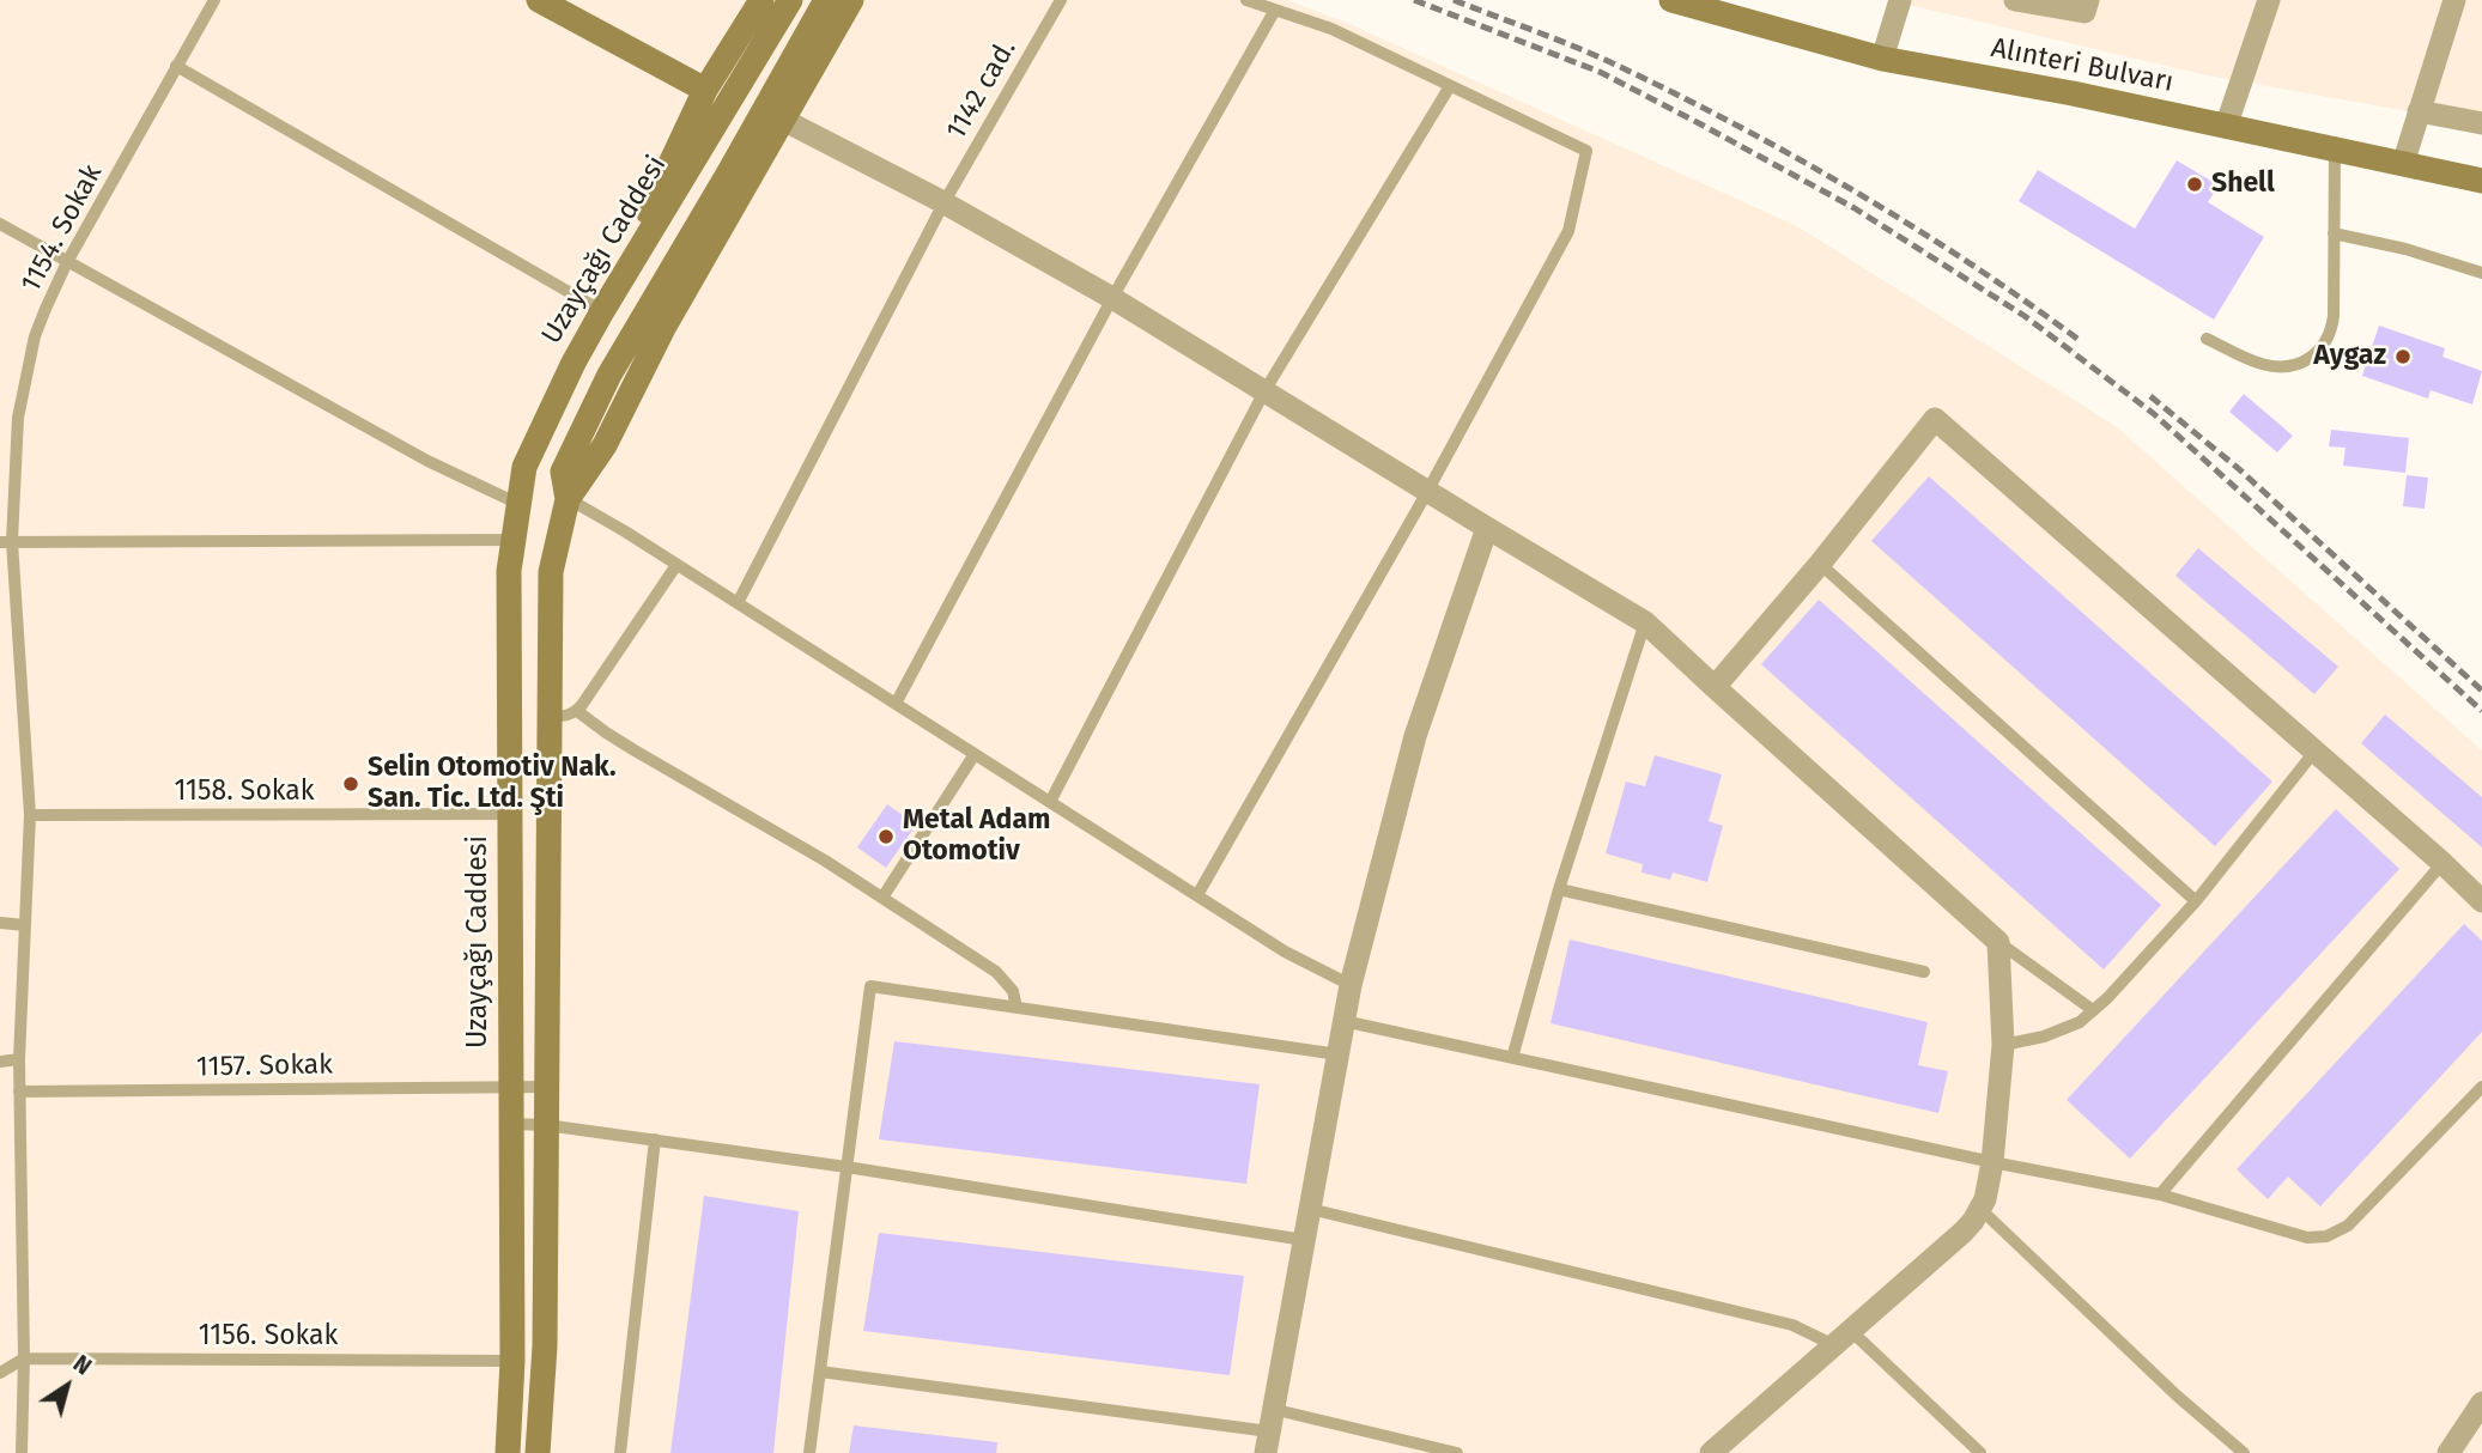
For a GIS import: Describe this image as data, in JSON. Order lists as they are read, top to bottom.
{
  "streets": {
    "main road": ["Alınteri Bulvarı", "Uzayçağı Caddesi"],
    "lane": [
      "1142 cad.",
      "1154. Sokak",
      "1158. Sokak",
      "1157. Sokak",
      "1156. Sokak"
    ]
  },
  "crossings": [
    ["1154. Sokak", "1158. Sokak"],
    ["1154. Sokak", "1157. Sokak"],
    ["1154. Sokak", "1156. Sokak"],
    ["Uzayçağı Caddesi", "1158. Sokak"],
    ["Uzayçağı Caddesi", "1157. Sokak"],
    ["Uzayçağı Caddesi", "1156. Sokak"]
  ],
  "places": [
    "Shell",
    "Aygaz",
    "Selin Otomotiv Nak. San. Tic. Ltd. Şti",
    "Metal Adam Otomotiv"
  ],
  "north": "top right"
}
